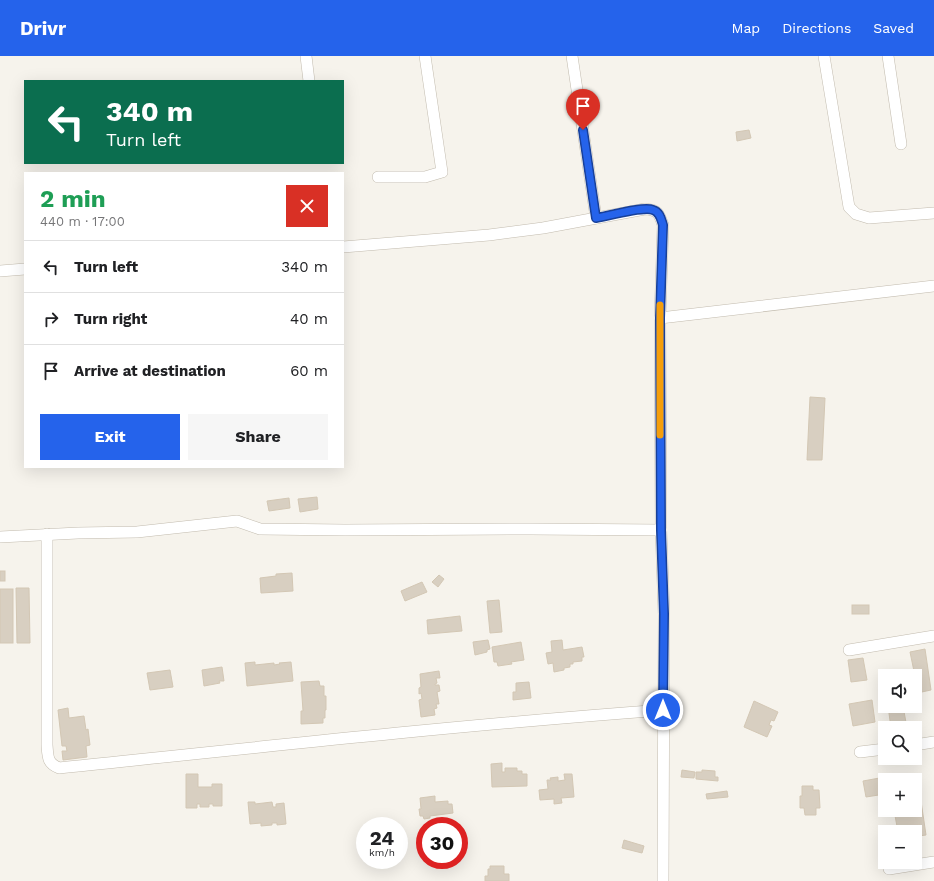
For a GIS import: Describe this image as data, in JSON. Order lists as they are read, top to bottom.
{
  "page": {
    "header": "Drivr",
    "nav": ["Map", "Directions", "Saved"],
    "turn": ["340 m", "Turn left"],
    "heading": ["2 min", "440 m · 17:00"],
    "list": [
      {
        "name": "Turn left",
        "value": "340 m"
      },
      {
        "name": "Turn right",
        "value": "40 m"
      },
      {
        "name": "Arrive at destination",
        "value": "60 m"
      }
    ],
    "buttons": ["Exit", "Share"],
    "map_buttons": ["+", "−"],
    "speed": "24 km/h",
    "limit": "30"
  }
}
